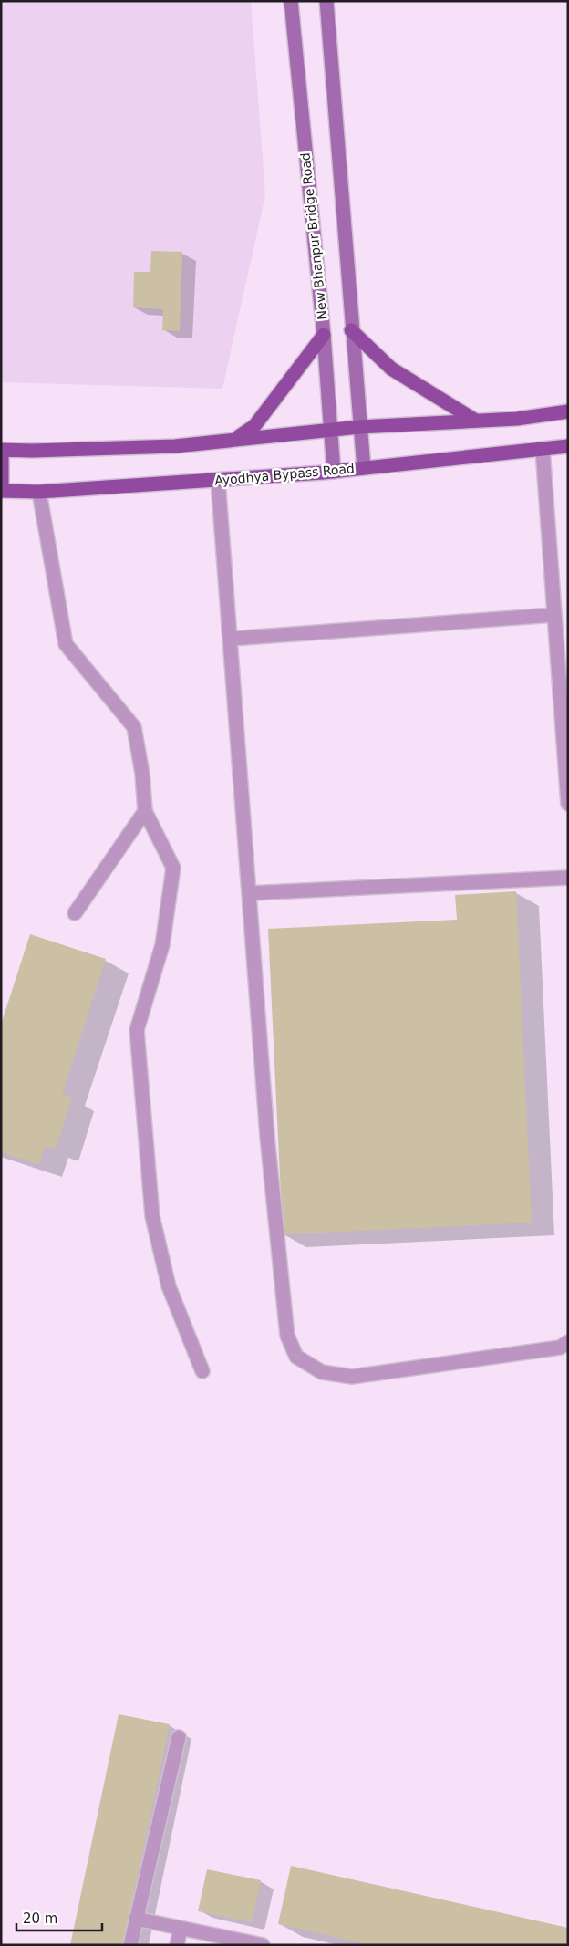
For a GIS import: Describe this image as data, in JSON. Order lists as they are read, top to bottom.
{
  "streets": {
    "main road": ["Ayodhya Bypass Road"],
    "street": ["New Bhanpur Bridge Road"]
  },
  "crossings": [
    ["New Bhanpur Bridge Road", "Ayodhya Bypass Road"]
  ],
  "scale_bar": "20 m"
}
